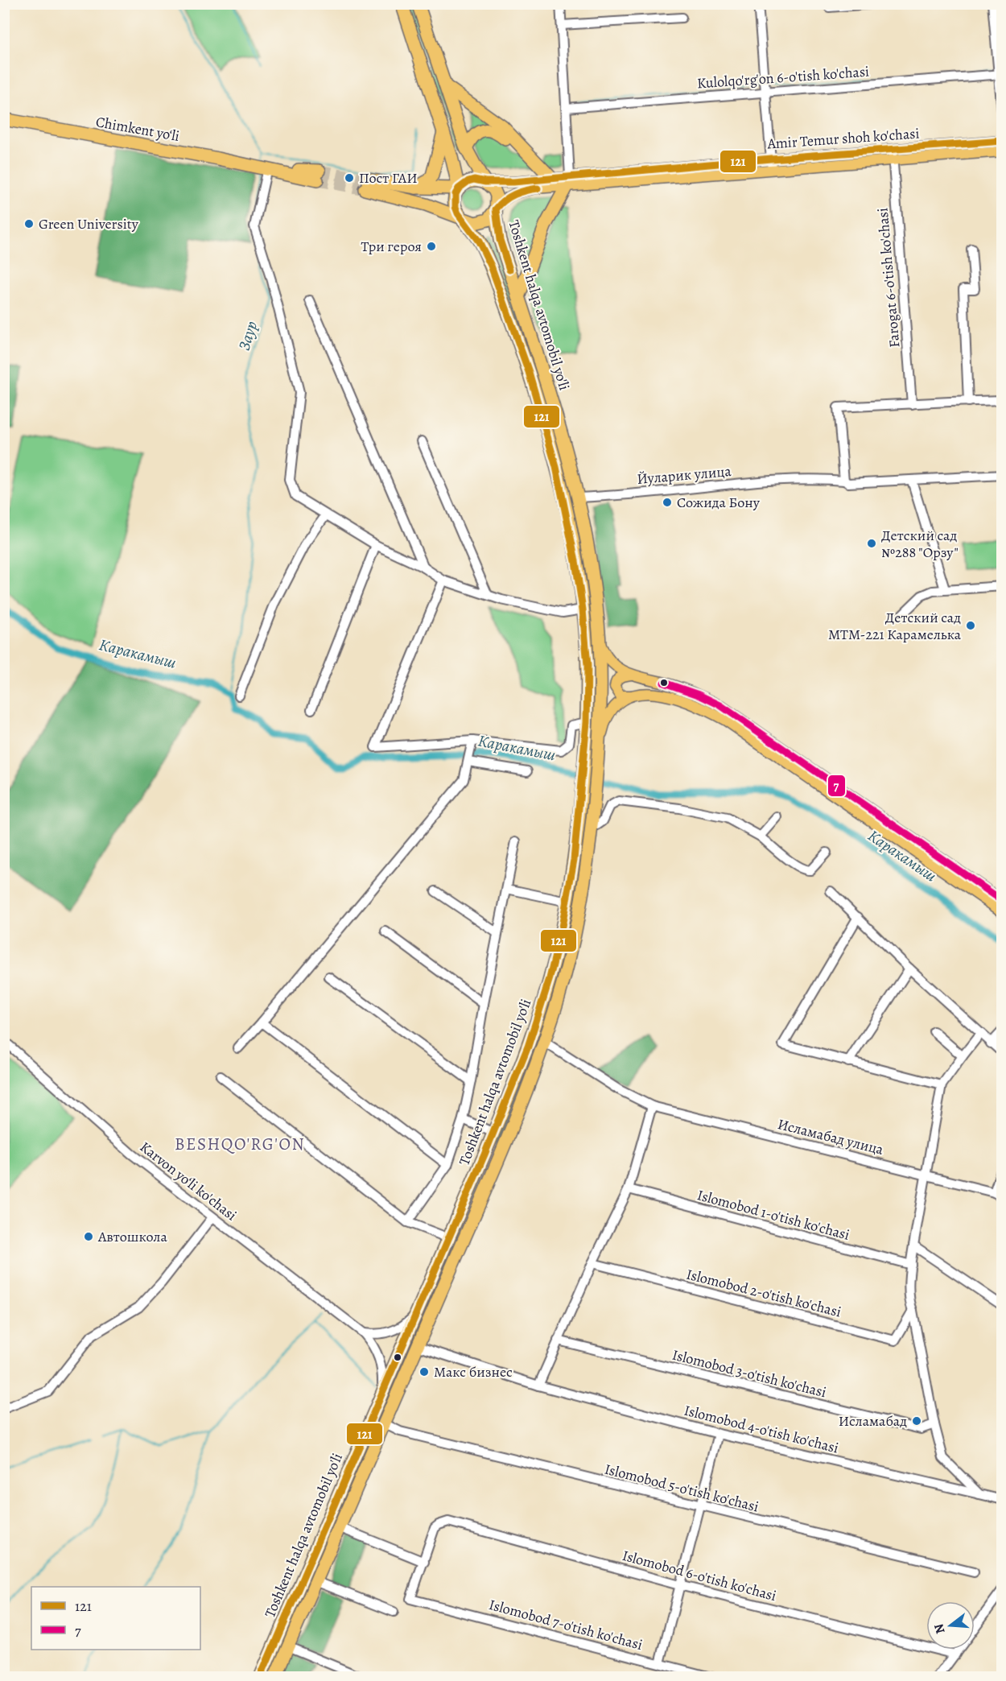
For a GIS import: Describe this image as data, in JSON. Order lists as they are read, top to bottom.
{
  "streets": {
    "highway": ["Chimkent yo‘li", "Toshkent halqa avtomobil yo'li"],
    "main road": ["Amir Temur shoh ko'chasi"],
    "street": [
      "Kulolqo'rg'on 6-o'tish ko'chasi",
      "Farogat 6-o'tish ko'chasi",
      "Йуларик улица",
      "Исламабад улица",
      "Karvon yo‘li ko'chasi",
      "Islomobod 1-o'tish ko'chasi",
      "Islomobod 2-o'tish ko'chasi",
      "Islomobod 3-o'tish ko'chasi",
      "Islomobod 4-o'tish ko'chasi",
      "Islomobod 5-o'tish ko'chasi",
      "Islomobod 6-o'tish ko'chasi",
      "Islomobod 7-o'tish ko'chasi"
    ]
  },
  "crossings": [
    ["Amir Temur shoh ko'chasi", "Farogat 6-o'tish ko'chasi"],
    ["Amir Temur shoh ko'chasi", "Toshkent halqa avtomobil yo'li"],
    ["Toshkent halqa avtomobil yo'li", "Йуларик улица"],
    ["Toshkent halqa avtomobil yo'li", "Исламабад улица"],
    ["Toshkent halqa avtomobil yo'li", "Karvon yo‘li ko'chasi"],
    ["Toshkent halqa avtomobil yo'li", "Islomobod 4-o'tish ko'chasi"],
    ["Toshkent halqa avtomobil yo'li", "Islomobod 5-o'tish ko'chasi"],
    ["Islomobod 6-o'tish ko'chasi", "Islomobod 7-o'tish ko'chasi"]
  ],
  "districts": ["BESHQO'RG'ON"],
  "water": ["Заур", "Каракамыш"],
  "places": [
    "Пост ГАИ",
    "Green University",
    "Три героя",
    "Сожида Бону",
    "Детский сад №288 \"Орзу\"",
    "Детский сад МТМ-221 Карамелька",
    "Автошкола",
    "Макс бизнес",
    "Исламабад"
  ],
  "lines": ["transit line 121", "transit line 7"],
  "legend": ["121", "7"],
  "north": "left"
}
